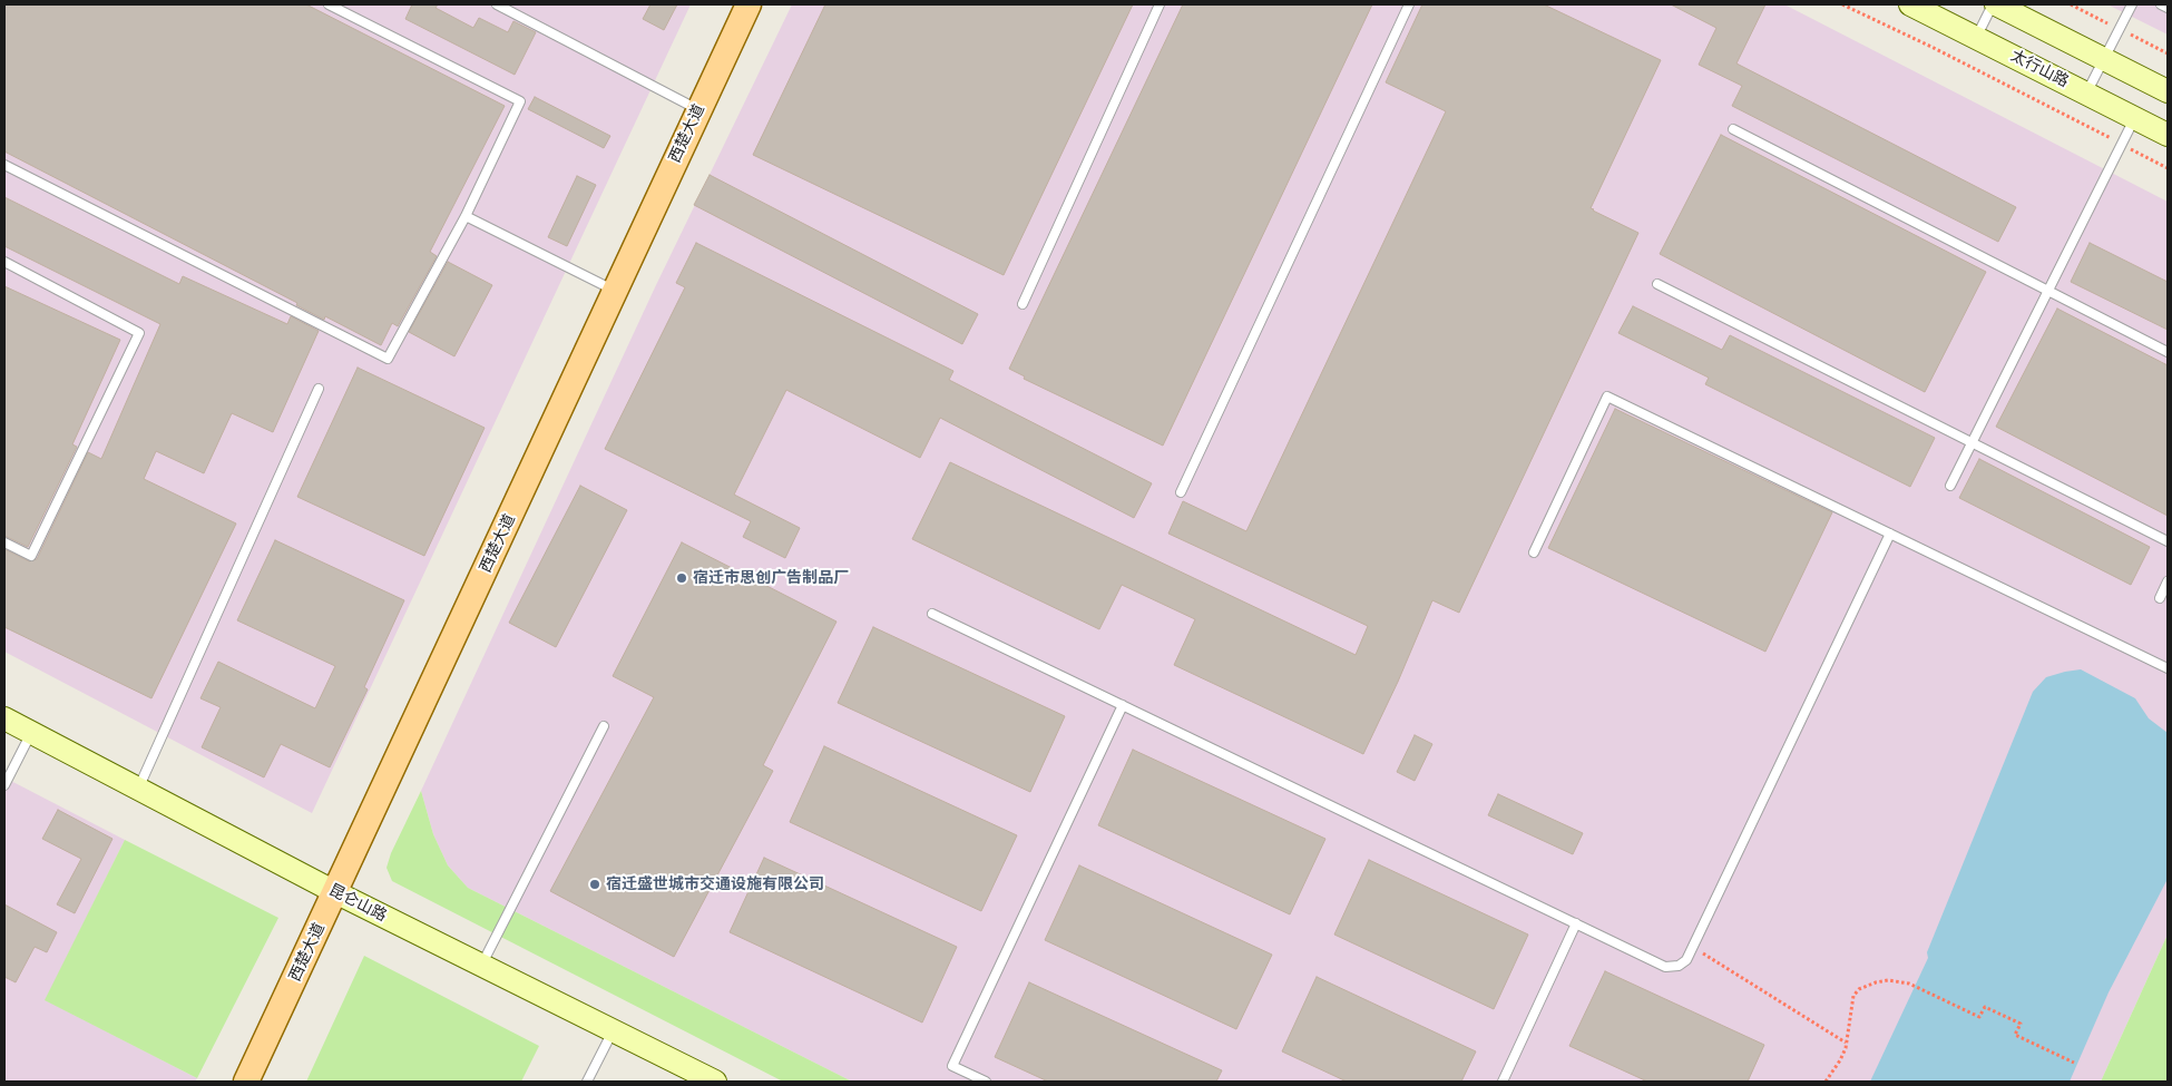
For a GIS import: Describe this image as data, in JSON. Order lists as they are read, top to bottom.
{
  "streets": {
    "main road": ["西楚大道"],
    "street": ["太行山路", "昆仑山路"]
  },
  "crossings": [
    ["西楚大道", "昆仑山路"]
  ],
  "places": ["宿迁市思创广告制品厂", "宿迁盛世城市交通设施有限公司"]
}
